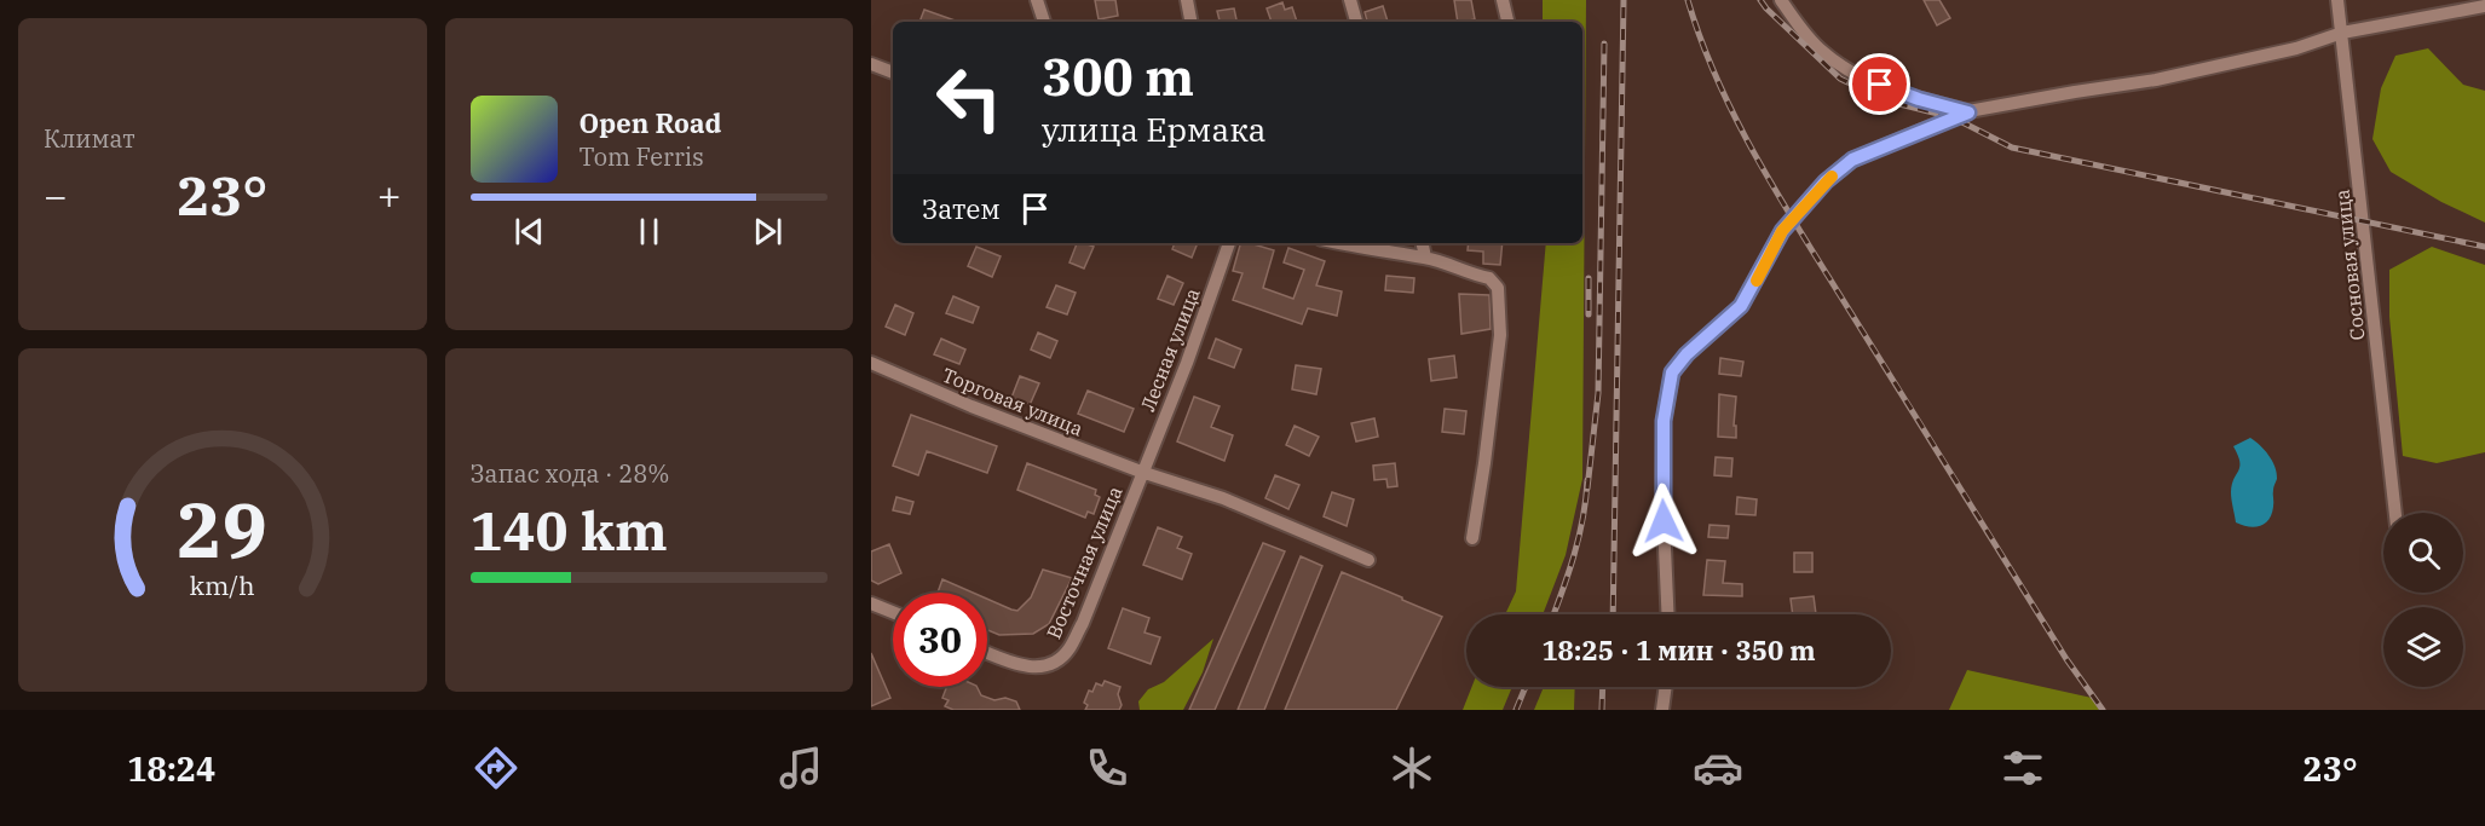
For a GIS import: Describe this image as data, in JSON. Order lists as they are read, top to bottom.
{
  "streets": {
    "street": [
      "Сосновая улица",
      "Лесная улица",
      "Торговая улица",
      "Восточная улица"
    ]
  },
  "crossings": [
    ["Лесная улица", "Торговая улица"],
    ["Лесная улица", "Восточная улица"],
    ["Торговая улица", "Восточная улица"]
  ],
  "page": {
    "tile": [
      "Климат",
      ["Запас хода · 28%", "140 km"]
    ],
    "turn": ["300 m", "улица Ермака"],
    "song": ["Open Road", "Tom Ferris"],
    "heat": ["−", "23°", "+"],
    "then": "Затем",
    "limit": "30",
    "trip": "18:25 · 1 мин · 350 m",
    "tabs": ["18:24", "23°"],
    "gauge": ["29", "km/h"]
  }
}
